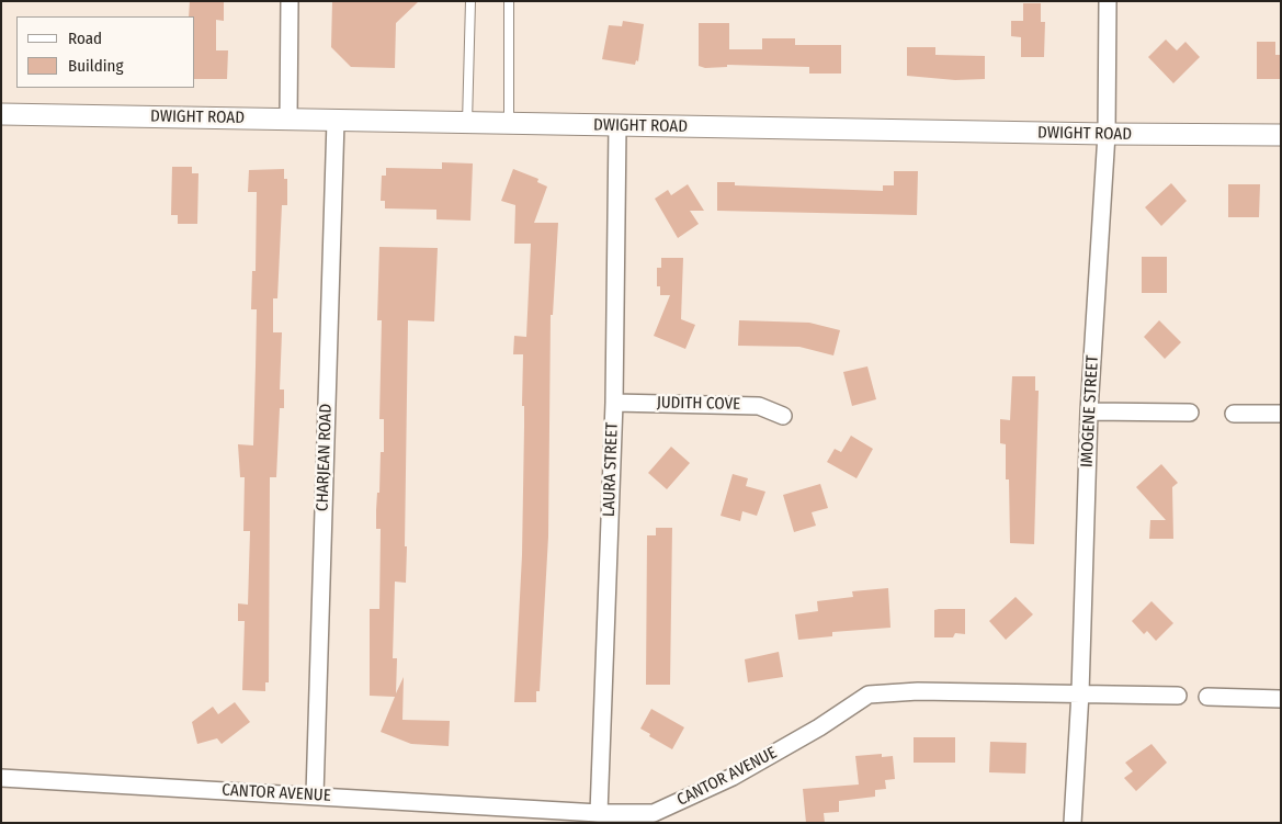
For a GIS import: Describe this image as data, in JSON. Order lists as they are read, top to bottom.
{
  "streets": {
    "street": [
      "DWIGHT ROAD",
      "JUDITH COVE",
      "IMOGENE STREET",
      "CHARJEAN ROAD",
      "LAURA STREET",
      "CANTOR AVENUE"
    ]
  },
  "crossings": [
    ["DWIGHT ROAD", "IMOGENE STREET"],
    ["DWIGHT ROAD", "CHARJEAN ROAD"],
    ["DWIGHT ROAD", "LAURA STREET"],
    ["JUDITH COVE", "LAURA STREET"],
    ["IMOGENE STREET", "CANTOR AVENUE"],
    ["CHARJEAN ROAD", "CANTOR AVENUE"],
    ["LAURA STREET", "CANTOR AVENUE"]
  ],
  "legend": ["Road", "Building"]
}
